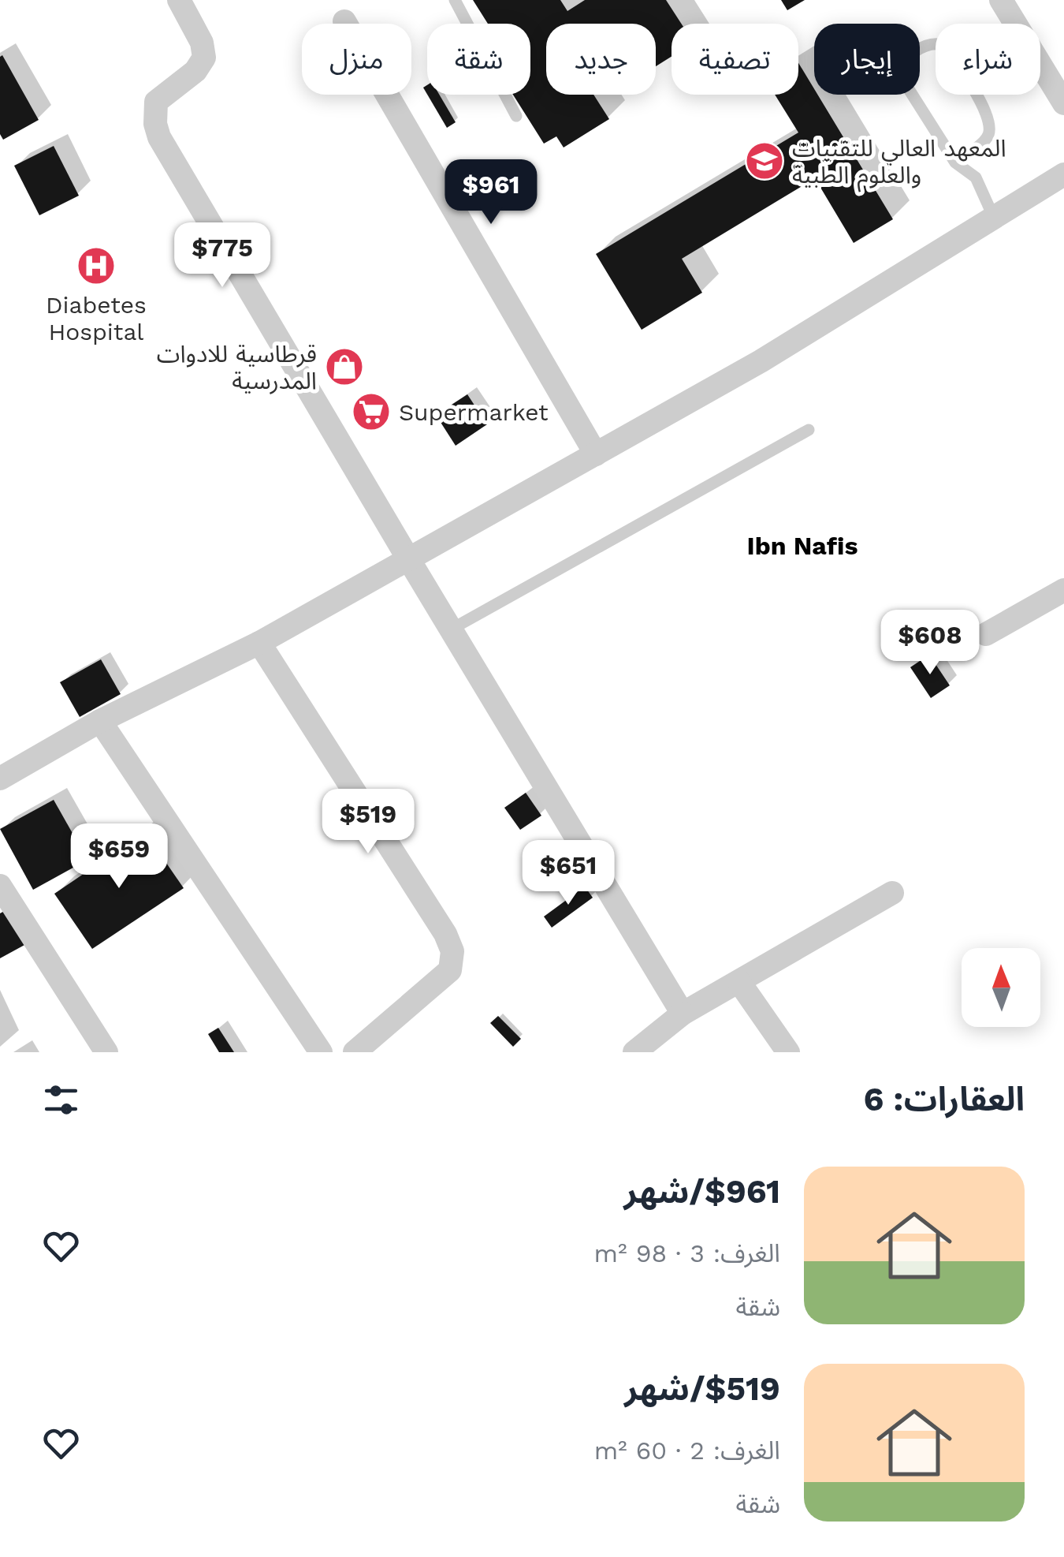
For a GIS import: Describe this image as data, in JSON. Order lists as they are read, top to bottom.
{
  "districts": ["Ibn Nafis"],
  "places": {
    "school or university": ["المعهد العالي للتقنيات والعلوم الطبية"],
    "hospital": ["Diabetes Hospital"],
    "shop": ["قرطاسية للادوات المدرسية"],
    "supermarket": ["Supermarket"]
  },
  "north": "top",
  "page": {
    "chip": [
      "شراء",
      "إيجار",
      "تصفية",
      "جديد",
      "شقة",
      "منزل"
    ],
    "price": [
      "$961",
      "$775",
      "$608",
      "$519",
      "$659",
      "$651"
    ],
    "heading": "العقارات: 6",
    "list": [
      {
        "name": "$961/شهر",
        "note": "الغرف: 3 · 98 m² · شقة"
      },
      {
        "name": "$519/شهر",
        "note": "الغرف: 2 · 60 m² · شقة"
      }
    ]
  }
}
